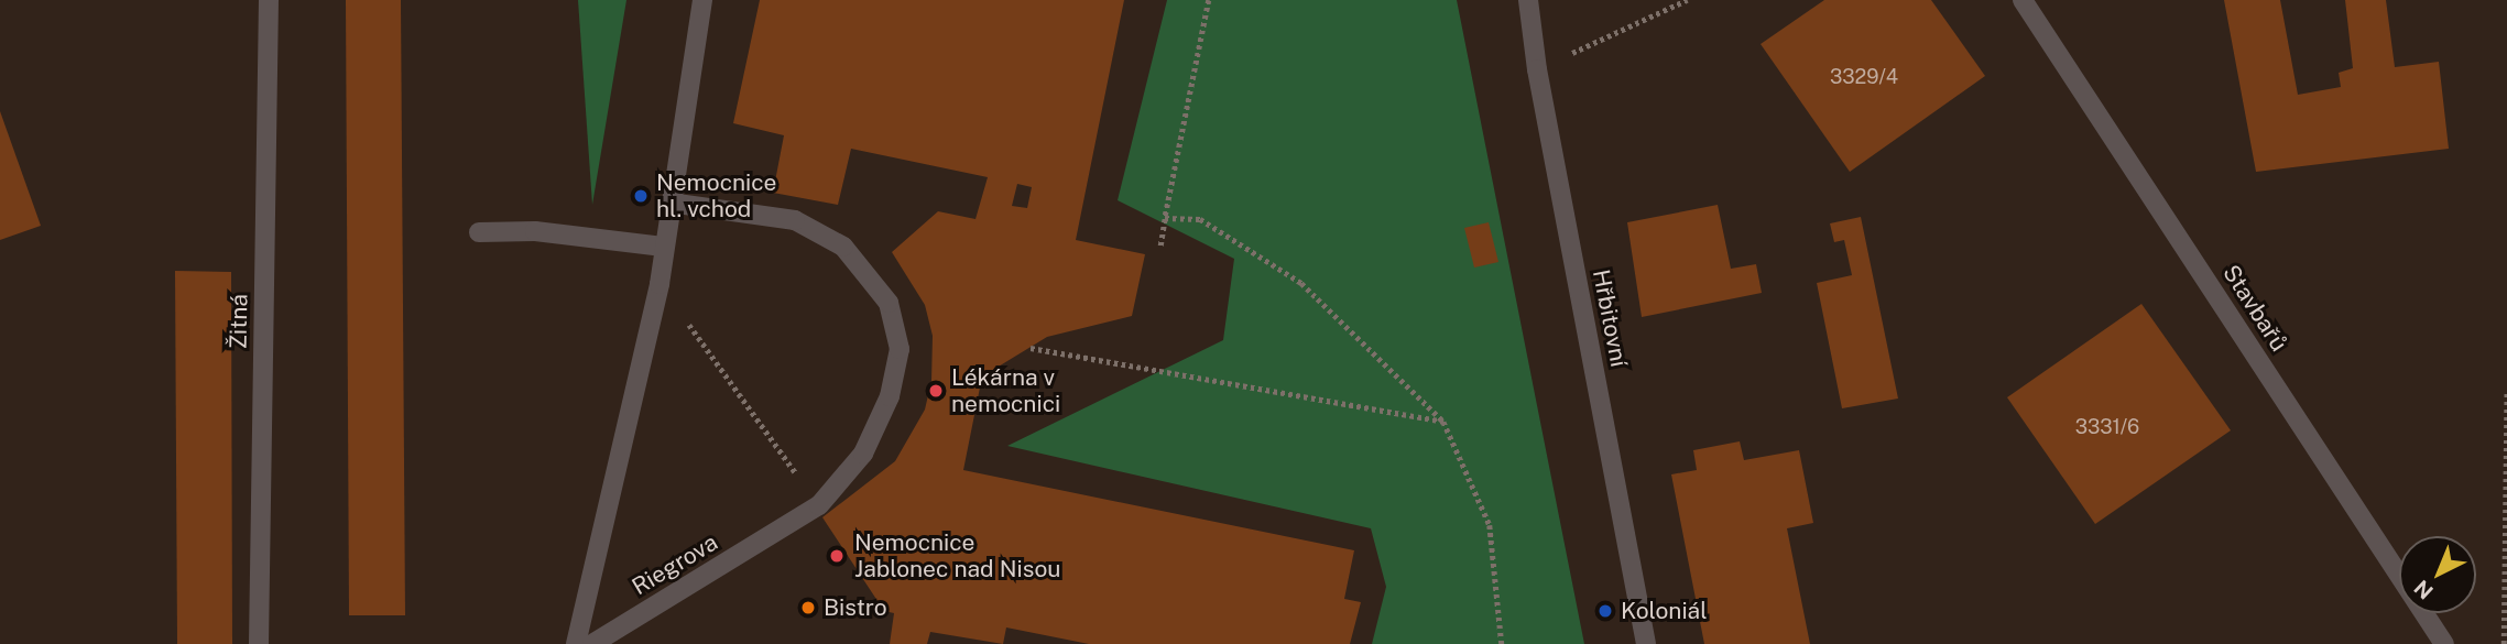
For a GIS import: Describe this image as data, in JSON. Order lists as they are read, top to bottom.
{
  "streets": {
    "street": [
      "Stavbařů",
      "Hřbitovní",
      "Žitná",
      "Riegrova"
    ]
  },
  "places": [
    "Nemocnice hl. vchod",
    "Lékárna v nemocnici",
    "Nemocnice Jablonec nad Nisou",
    "Bistro",
    "Koloniál"
  ],
  "house_numbers": ["3329/4", "3331/6"],
  "north": "bottom left"
}
